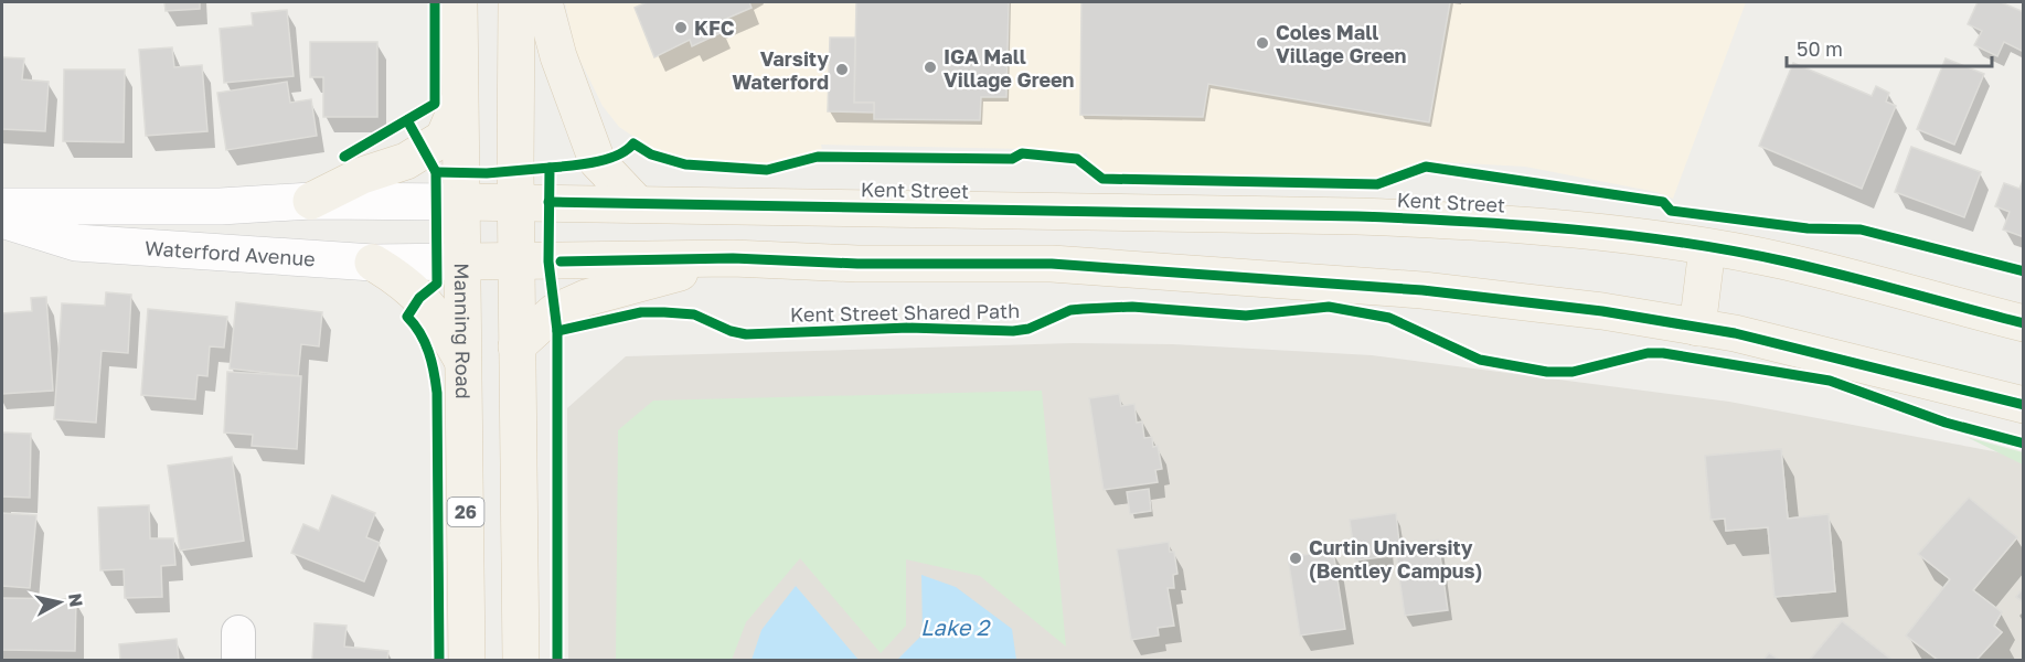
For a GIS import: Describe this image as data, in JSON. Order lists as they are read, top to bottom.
{
  "streets": {
    "main road": ["Kent Street", "Manning Road", "26"],
    "street": ["Waterford Avenue"],
    "cycle path": ["Kent Street Shared Path"]
  },
  "crossings": [
    ["Kent Street", "Manning Road"],
    ["Waterford Avenue", "Manning Road"]
  ],
  "water": ["Lake 2"],
  "places": [
    "KFC",
    "Coles Mall Village Green",
    "IGA Mall Village Green",
    "Varsity Waterford",
    "Curtin University (Bentley Campus)"
  ],
  "scale_bar": "50 m",
  "north": "right"
}
